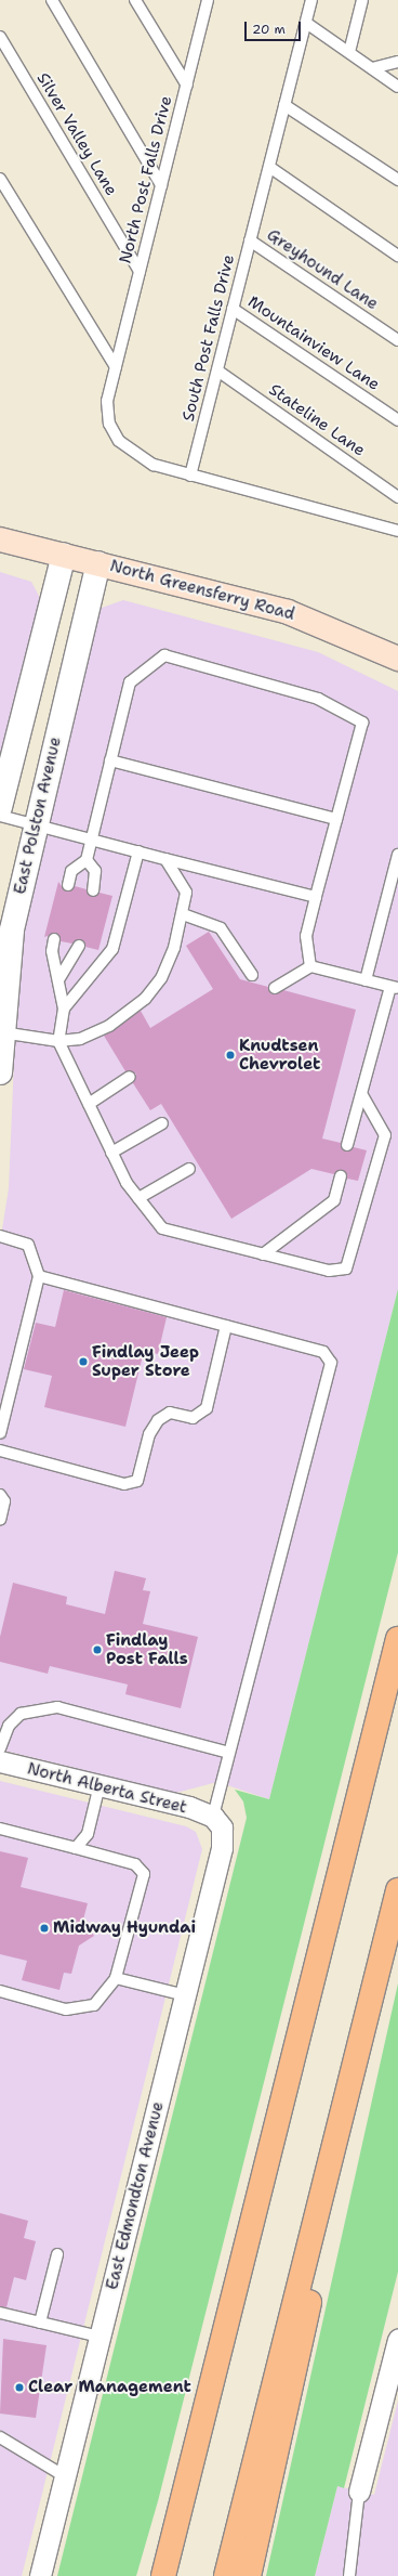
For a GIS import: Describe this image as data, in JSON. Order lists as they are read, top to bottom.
{
  "streets": {
    "main road": ["North Greensferry Road"],
    "street": ["East Polston Avenue", "North Alberta Street", "East Edmondton Avenue"],
    "lane": [
      "Silver Valley Lane",
      "North Post Falls Drive",
      "Greyhound Lane",
      "South Post Falls Drive",
      "Mountainview Lane",
      "Stateline Lane"
    ]
  },
  "crossings": [
    ["Silver Valley Lane", "North Post Falls Drive"],
    ["North Post Falls Drive", "South Post Falls Drive"],
    ["Greyhound Lane", "South Post Falls Drive"],
    ["South Post Falls Drive", "Mountainview Lane"],
    ["South Post Falls Drive", "Stateline Lane"],
    ["North Greensferry Road", "East Polston Avenue"],
    ["North Alberta Street", "East Edmondton Avenue"]
  ],
  "places": [
    "Knudtsen Chevrolet",
    "Findlay Jeep Super Store",
    "Findlay Post Falls",
    "Midway Hyundai",
    "Clear Management"
  ],
  "scale_bar": "20 m"
}
